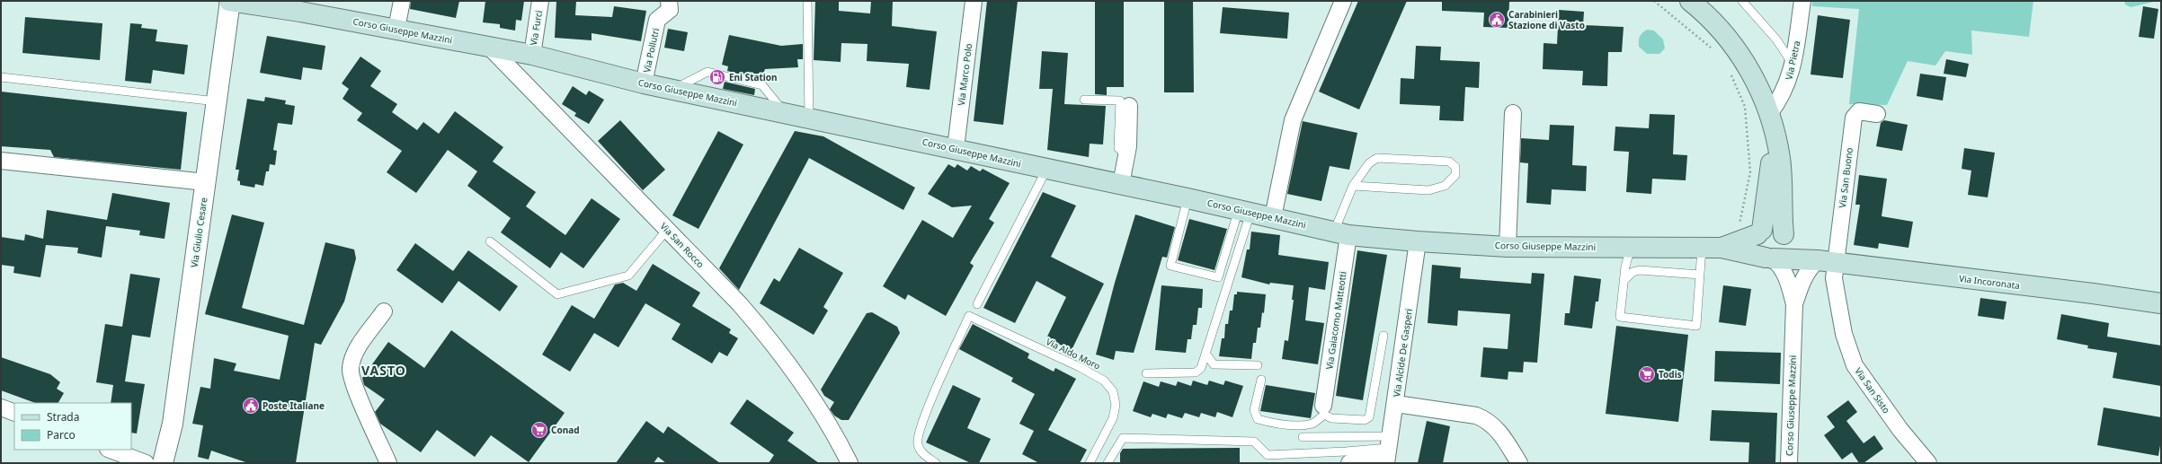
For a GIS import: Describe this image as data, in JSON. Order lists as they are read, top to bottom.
{
  "streets": {
    "main road": ["Corso Giuseppe Mazzini", "Via Incoronata"],
    "street": [
      "Via Furci",
      "Via Pollutri",
      "Via Pietra",
      "Via Marco Polo",
      "Via San Buono",
      "Via Giulio Cesare",
      "Via San Rocco",
      "Via Gaiacomo Matteotti",
      "Via Alcide De Gasperi",
      "Via San Sisto"
    ],
    "lane": ["Via Aldo Moro"]
  },
  "crossings": [
    ["Via Furci", "Corso Giuseppe Mazzini"],
    ["Corso Giuseppe Mazzini", "Via Pollutri"],
    ["Corso Giuseppe Mazzini", "Via Marco Polo"],
    ["Corso Giuseppe Mazzini", "Via San Buono"],
    ["Corso Giuseppe Mazzini", "Via Giulio Cesare"],
    ["Corso Giuseppe Mazzini", "Via San Rocco"],
    ["Corso Giuseppe Mazzini", "Via Incoronata"],
    ["Corso Giuseppe Mazzini", "Via Gaiacomo Matteotti"],
    ["Corso Giuseppe Mazzini", "Via Alcide De Gasperi"],
    ["Corso Giuseppe Mazzini", "Via San Sisto"],
    ["Via San Buono", "Via Incoronata"],
    ["Via San Buono", "Via San Sisto"],
    ["Via Incoronata", "Via San Sisto"]
  ],
  "districts": ["VASTO"],
  "places": {
    "public building": ["Carabinieri Stazione di Vasto", "Poste Italiane"],
    "fuel station": ["Eni Station"],
    "supermarket": ["Todis", "Conad"]
  },
  "legend": ["Strada", "Parco"]
}
